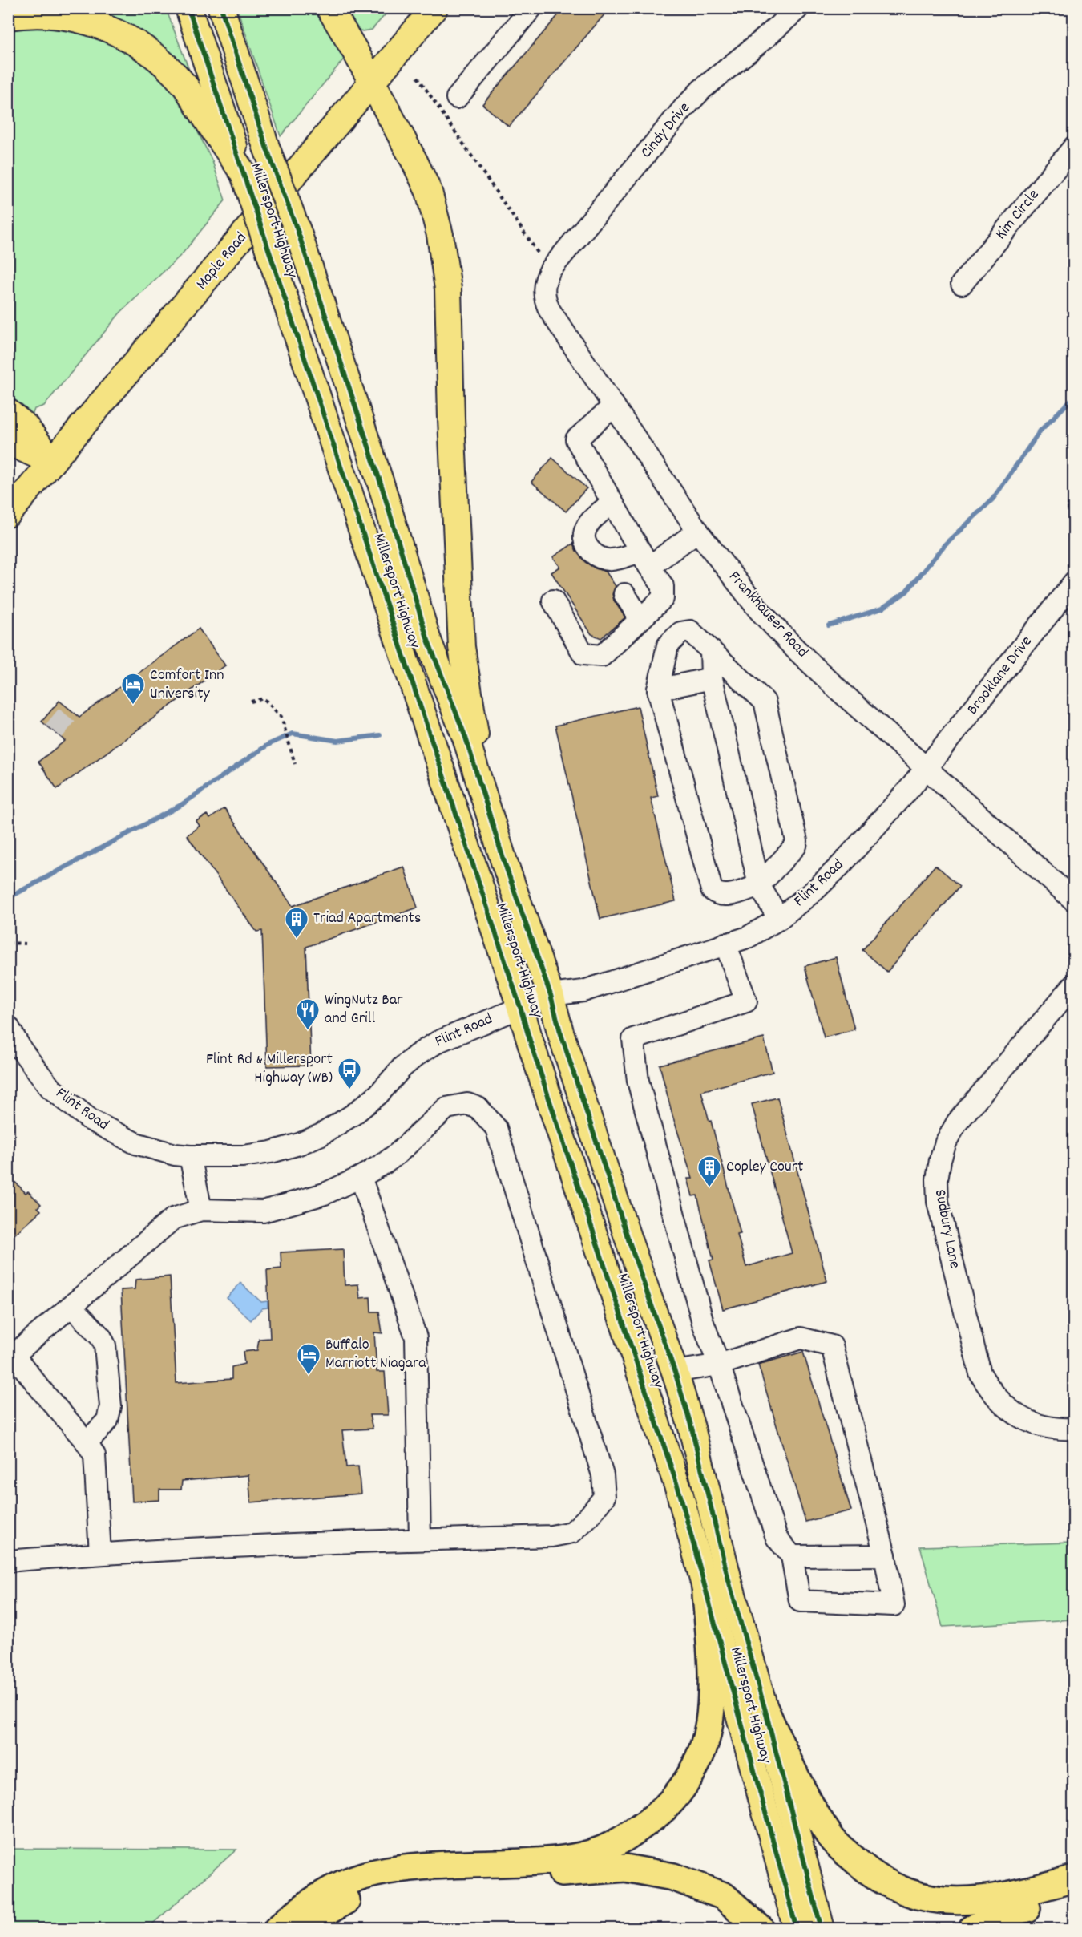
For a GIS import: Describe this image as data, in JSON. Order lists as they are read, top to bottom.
{
  "streets": {
    "main road": ["Millersport Highway", "Maple Road"],
    "street": [
      "Cindy Drive",
      "Kim Circle",
      "Frankhauser Road",
      "Brooklane Drive",
      "Flint Road",
      "Sudbury Lane"
    ]
  },
  "crossings": [
    ["Cindy Drive", "Frankhauser Road"],
    ["Millersport Highway", "Flint Road"],
    ["Frankhauser Road", "Brooklane Drive"],
    ["Frankhauser Road", "Flint Road"],
    ["Brooklane Drive", "Flint Road"]
  ],
  "places": {
    "hotel": ["Comfort Inn University", "Buffalo Marriott Niagara"],
    "building": ["Triad Apartments", "Copley Court"],
    "restaurant": ["WingNutz Bar and Grill"],
    "bus stop": ["Flint Rd & Millersport Highway (WB)"]
  }
}
